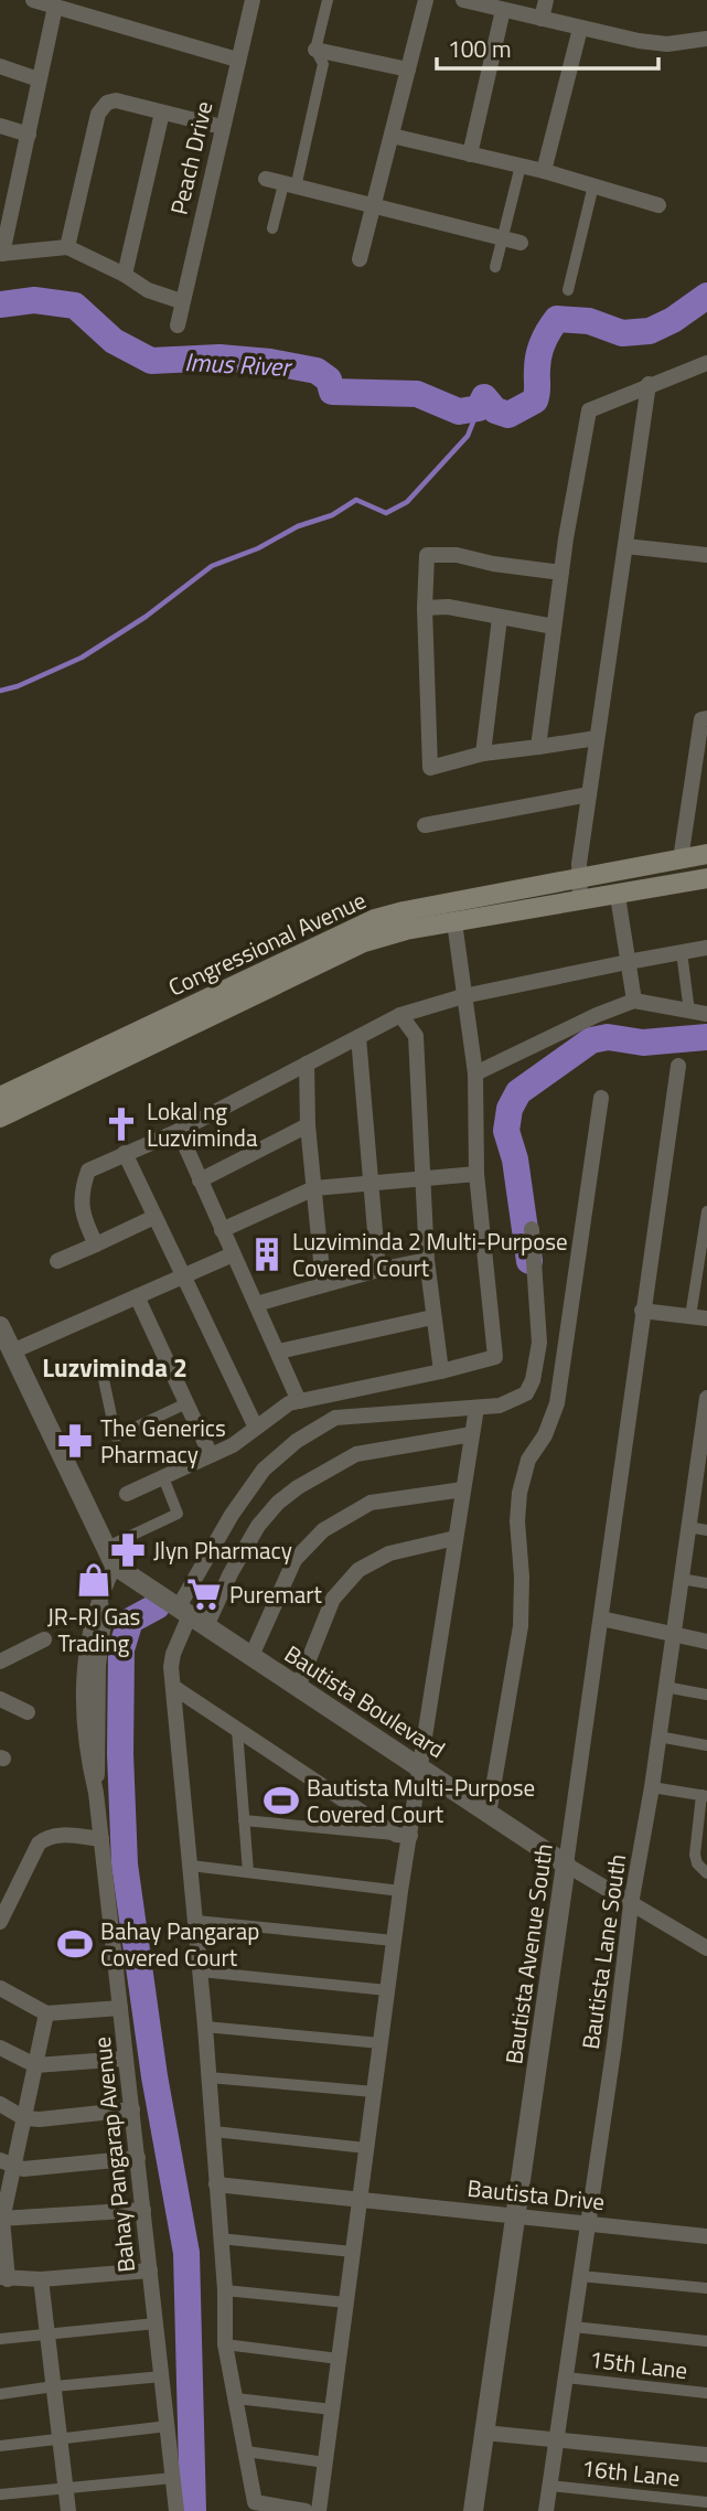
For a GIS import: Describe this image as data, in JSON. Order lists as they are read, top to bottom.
{
  "streets": {
    "main road": ["Congressional Avenue"],
    "street": [
      "Peach Drive",
      "Bautista Boulevard",
      "Bautista Lane South",
      "Bautista Avenue South",
      "Bahay Pangarap Avenue",
      "Bautista Drive",
      "15th Lane",
      "16th Lane"
    ]
  },
  "crossings": [
    ["Bautista Boulevard", "Bautista Lane South"],
    ["Bautista Boulevard", "Bautista Avenue South"],
    ["Bautista Boulevard", "Bahay Pangarap Avenue"],
    ["Bautista Lane South", "Bautista Drive"],
    ["Bautista Lane South", "15th Lane"],
    ["Bautista Lane South", "16th Lane"],
    ["Bautista Avenue South", "Bautista Drive"]
  ],
  "districts": ["Luzviminda 2"],
  "water": ["Imus River"],
  "places": {
    "church": ["Lokal ng Luzviminda"],
    "building": ["Luzviminda 2 Multi-Purpose Covered Court"],
    "pharmacy": ["The Generics Pharmacy", "Jlyn Pharmacy"],
    "shop": ["JR-RJ Gas Trading"],
    "supermarket": ["Puremart"],
    "sports": ["Bautista Multi-Purpose Covered Court", "Bahay Pangarap Covered Court"]
  },
  "scale_bar": "100 m"
}
